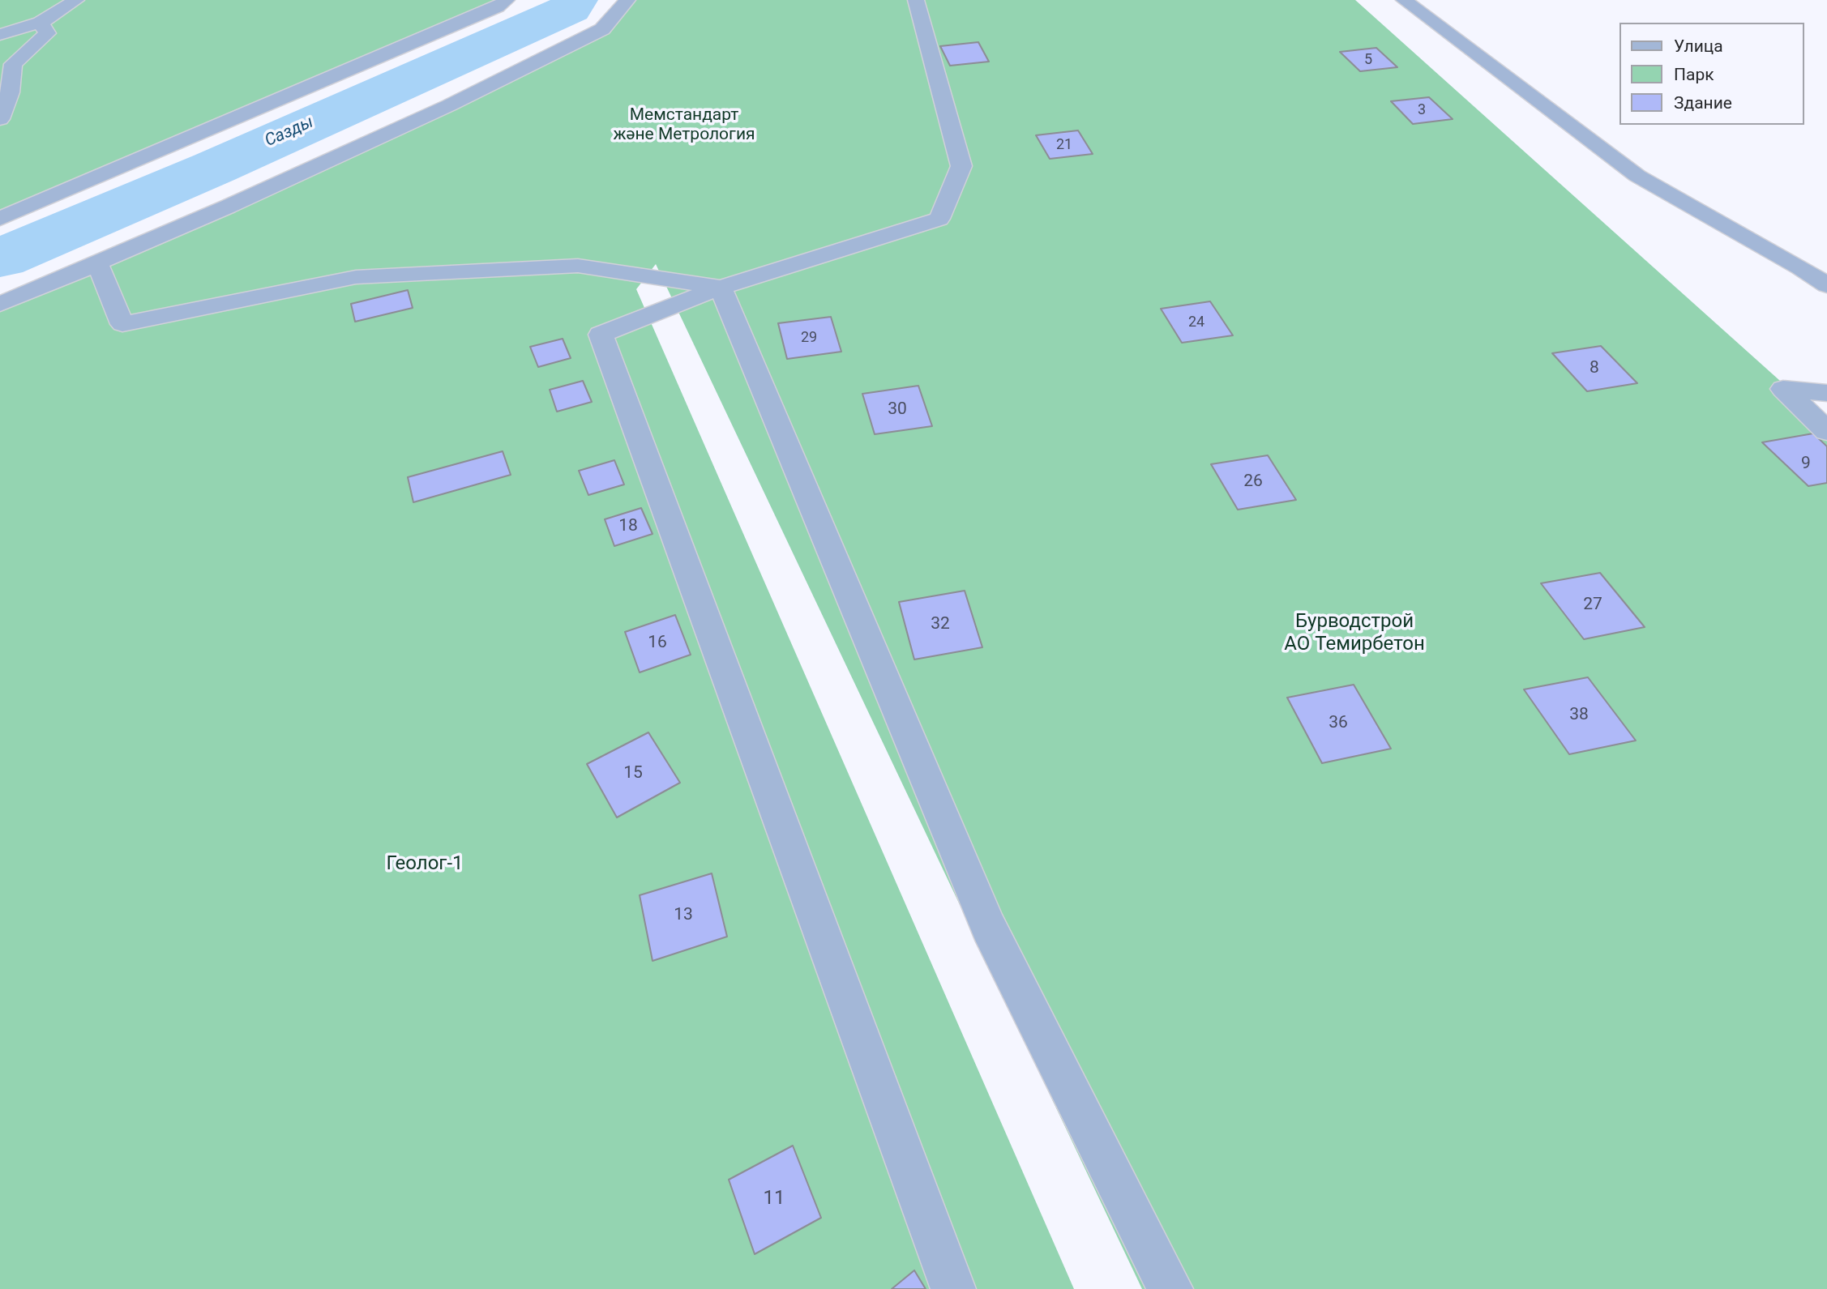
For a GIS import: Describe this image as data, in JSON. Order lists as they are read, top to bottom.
{
  "water": ["Сазды"],
  "parks": ["Мемстандарт және Метрология", "Бурводстрой АО Темирбетон", "Геолог-1"],
  "house_numbers": [
    "5",
    "3",
    "21",
    "24",
    "29",
    "8",
    "30",
    "9",
    "26",
    "18",
    "27",
    "32",
    "16",
    "38",
    "36",
    "15",
    "13",
    "11"
  ],
  "legend": ["Улица", "Парк", "Здание"]
}
